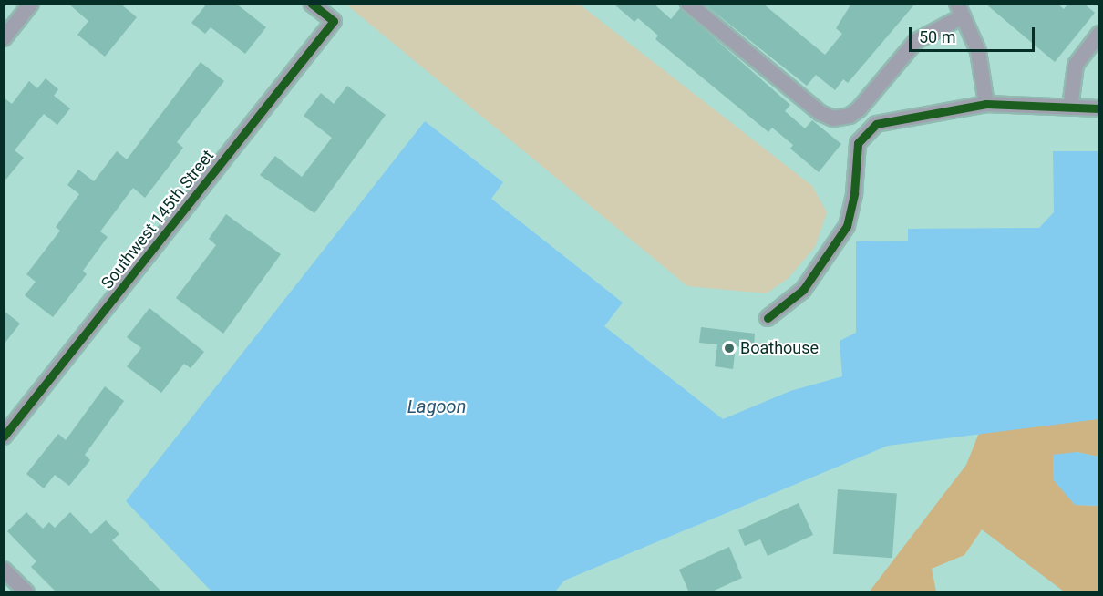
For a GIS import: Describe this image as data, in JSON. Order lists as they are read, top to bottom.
{
  "streets": {
    "street": ["Southwest 145th Street"]
  },
  "water": ["Lagoon"],
  "places": ["Boathouse"],
  "scale_bar": "50 m"
}
